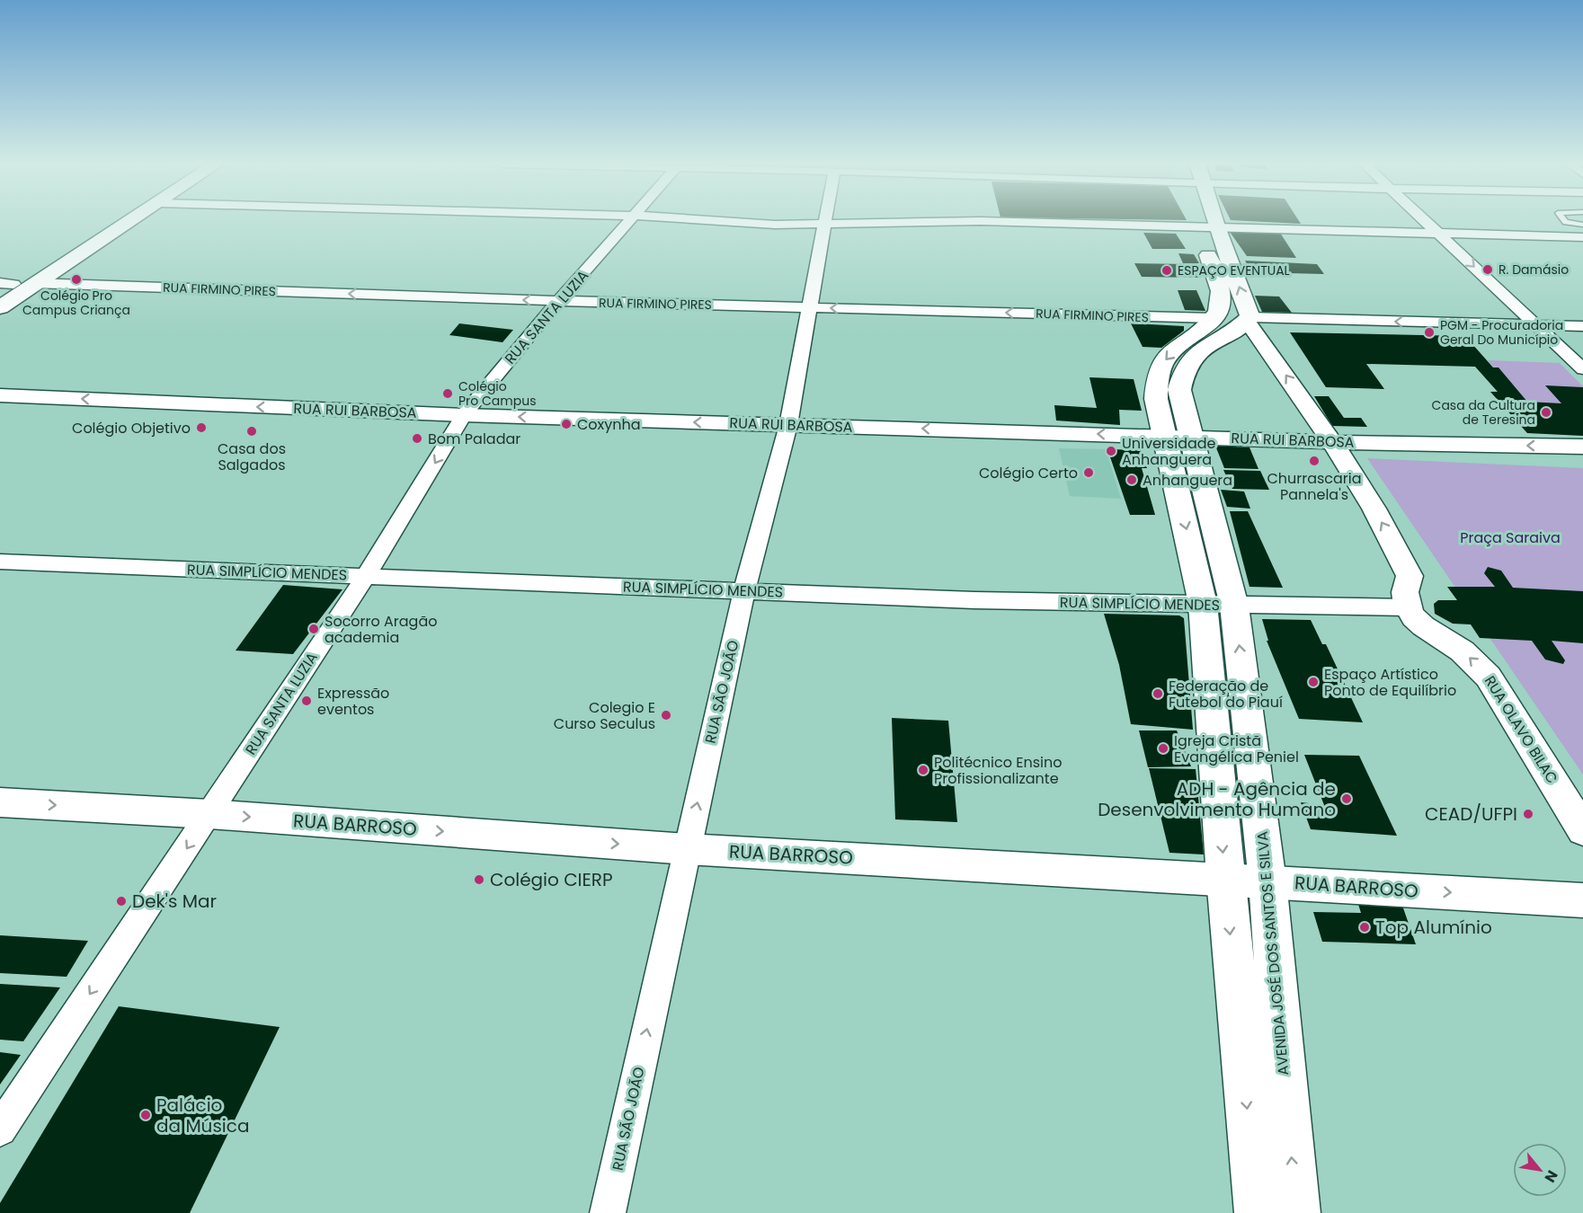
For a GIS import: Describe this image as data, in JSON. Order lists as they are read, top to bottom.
{
  "streets": {
    "main road": ["AVENIDA JOSÉ DOS SANTOS E SILVA"],
    "street": [
      "RUA FIRMINO PIRES",
      "RUA SANTA LUZIA",
      "RUA RUI BARBOSA",
      "RUA SIMPLÍCIO MENDES",
      "RUA SÃO JOÃO",
      "RUA OLAVO BILAC",
      "RUA BARROSO"
    ]
  },
  "crossings": [
    ["RUA FIRMINO PIRES", "RUA SANTA LUZIA"],
    ["RUA FIRMINO PIRES", "RUA SÃO JOÃO"],
    ["RUA FIRMINO PIRES", "AVENIDA JOSÉ DOS SANTOS E SILVA"],
    ["RUA SANTA LUZIA", "RUA RUI BARBOSA"],
    ["RUA SANTA LUZIA", "RUA SIMPLÍCIO MENDES"],
    ["RUA SANTA LUZIA", "RUA BARROSO"],
    ["RUA RUI BARBOSA", "RUA SÃO JOÃO"],
    ["RUA RUI BARBOSA", "AVENIDA JOSÉ DOS SANTOS E SILVA"],
    ["RUA SIMPLÍCIO MENDES", "RUA SÃO JOÃO"],
    ["RUA SIMPLÍCIO MENDES", "RUA OLAVO BILAC"],
    ["RUA SIMPLÍCIO MENDES", "AVENIDA JOSÉ DOS SANTOS E SILVA"],
    ["RUA SÃO JOÃO", "RUA BARROSO"],
    ["RUA BARROSO", "AVENIDA JOSÉ DOS SANTOS E SILVA"]
  ],
  "one_way": [
    "RUA SANTA LUZIA",
    "RUA SÃO JOÃO",
    "RUA OLAVO BILAC",
    "RUA BARROSO"
  ],
  "parks": ["Praça Saraiva"],
  "places": [
    "R. Damásio",
    "ESPAÇO EVENTUAL",
    "Colégio Pro Campus Criança",
    "PGM - Procuradoria Geral Do Município",
    "Colégio Pro Campus",
    "Casa da Cultura de Teresina",
    "Coxynha",
    "Colégio Objetivo",
    "Casa dos Salgados",
    "Bom Paladar",
    "Universidade Anhanguera",
    "Churrascaria Pannela's",
    "Colégio Certo",
    "Anhanguera",
    "Socorro Aragão academia",
    "Espaço Artístico Ponto de Equilíbrio",
    "Federação de Futebol do Piauí",
    "Expressão eventos",
    "Colegio E Curso Seculus",
    "Igreja Cristã Evangélica Peniel",
    "Politécnico Ensino Profissionalizante",
    "ADH - Agência de Desenvolvimento Humano",
    "CEAD/UFPI",
    "Colégio CIERP",
    "Dek's Mar",
    "Top Alumínio",
    "Palácio da Música"
  ],
  "north": "bottom right"
}
